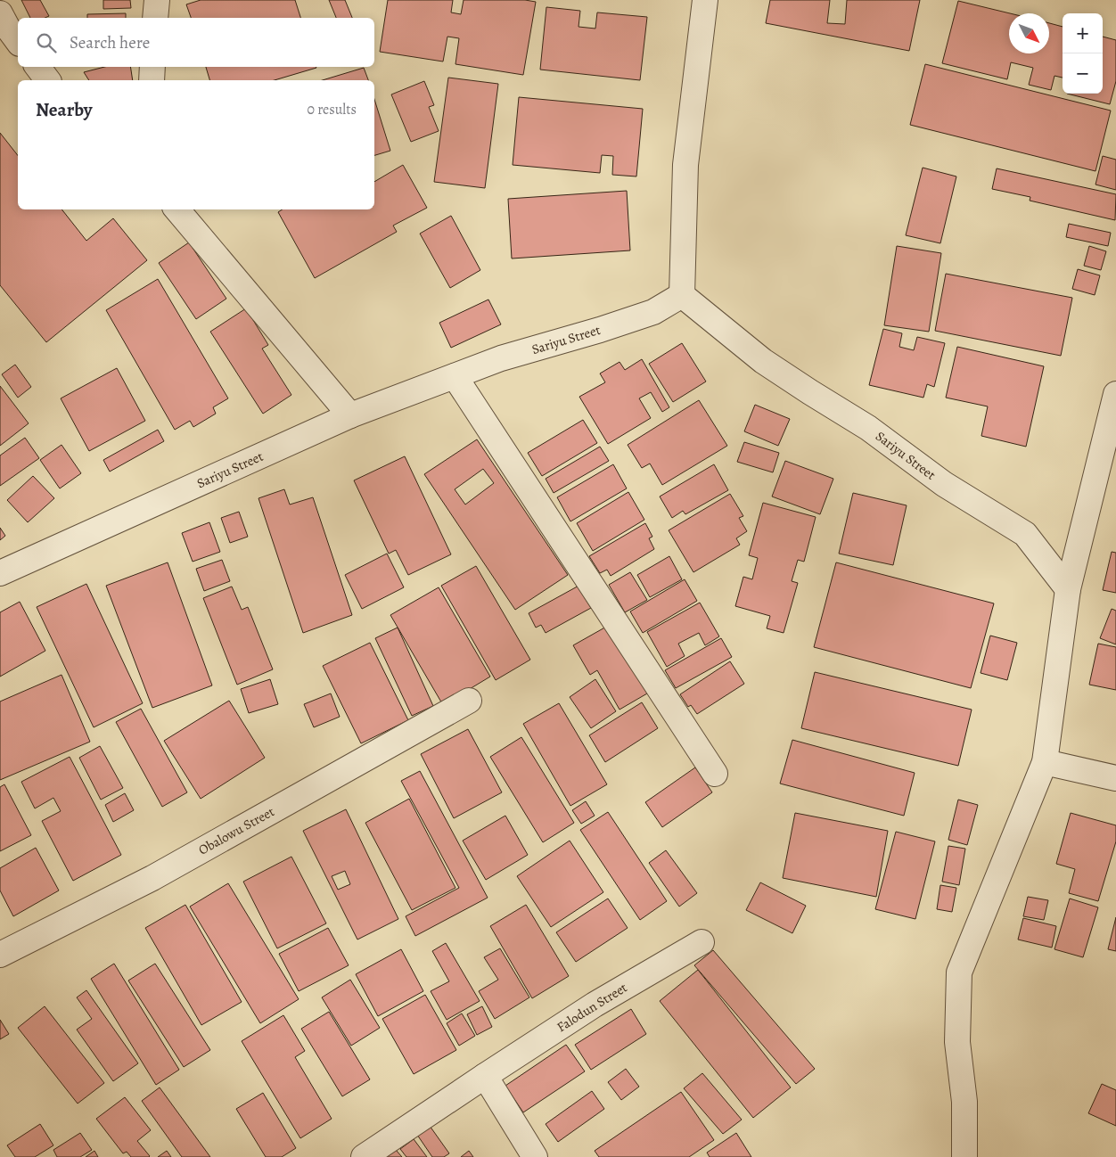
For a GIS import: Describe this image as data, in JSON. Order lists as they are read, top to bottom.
{
  "streets": {
    "street": ["Sariyu Street", "Obalowu Street", "Falodun Street"]
  },
  "north": "bottom right",
  "page": {
    "map_buttons": ["+", "−"],
    "search": "Search here",
    "heading": ["Nearby", "0 results"]
  }
}
